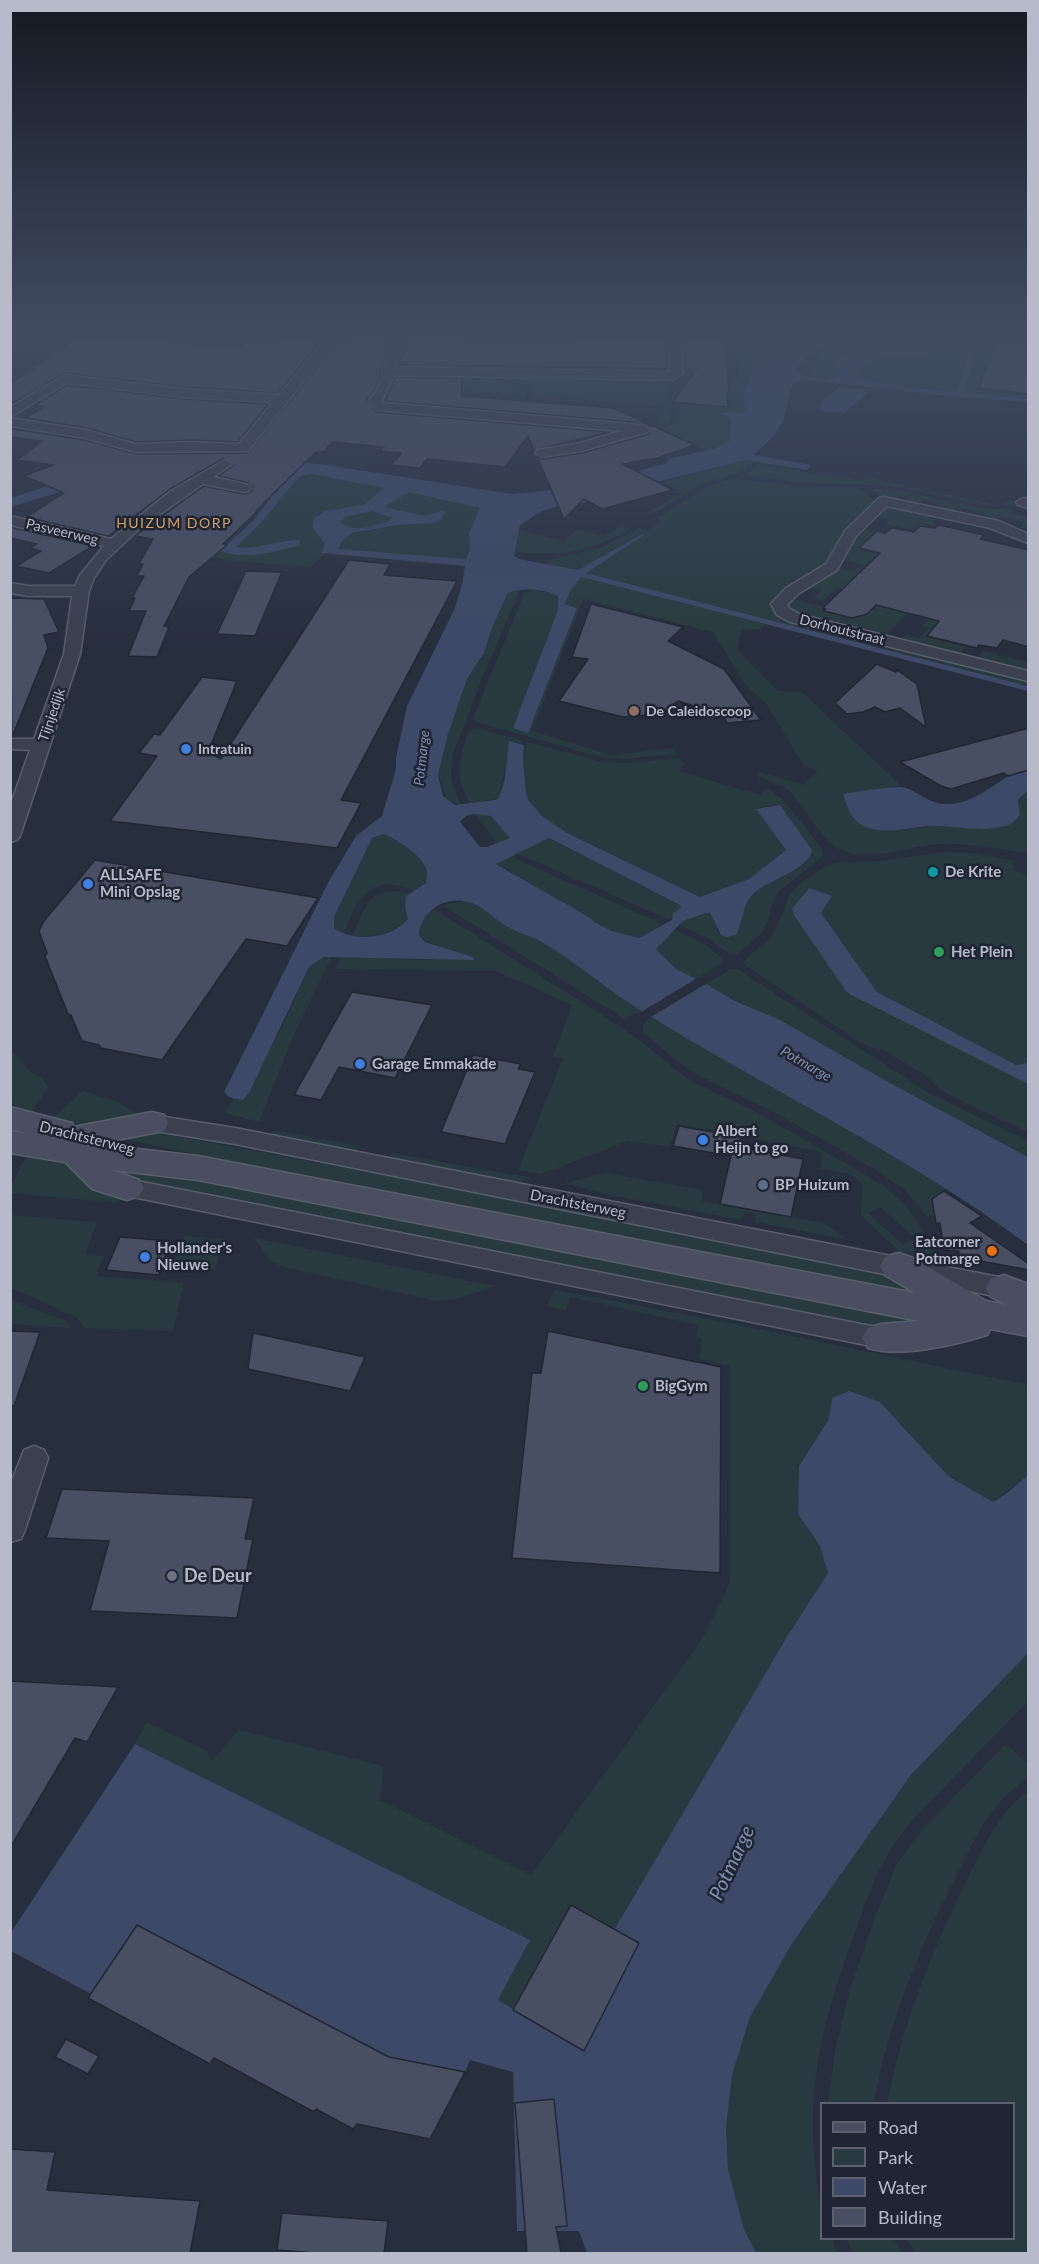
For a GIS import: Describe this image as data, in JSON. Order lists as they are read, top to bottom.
{
  "streets": {
    "main road": ["Drachtsterweg"],
    "street": ["Pasveerweg", "Dorhoutstraat", "Tijnjedijk"]
  },
  "crossings": [
    ["Pasveerweg", "Tijnjedijk"]
  ],
  "districts": ["HUIZUM DORP"],
  "water": ["Potmarge"],
  "places": [
    "De Caleidoscoop",
    "Intratuin",
    "De Krite",
    "ALLSAFE Mini Opslag",
    "Het Plein",
    "Garage Emmakade",
    "Albert Heijn to go",
    "BP Huizum",
    "Eatcorner Potmarge",
    "Hollander's Nieuwe",
    "BigGym",
    "De Deur"
  ],
  "legend": [
    "Road",
    "Park",
    "Water",
    "Building"
  ]
}
